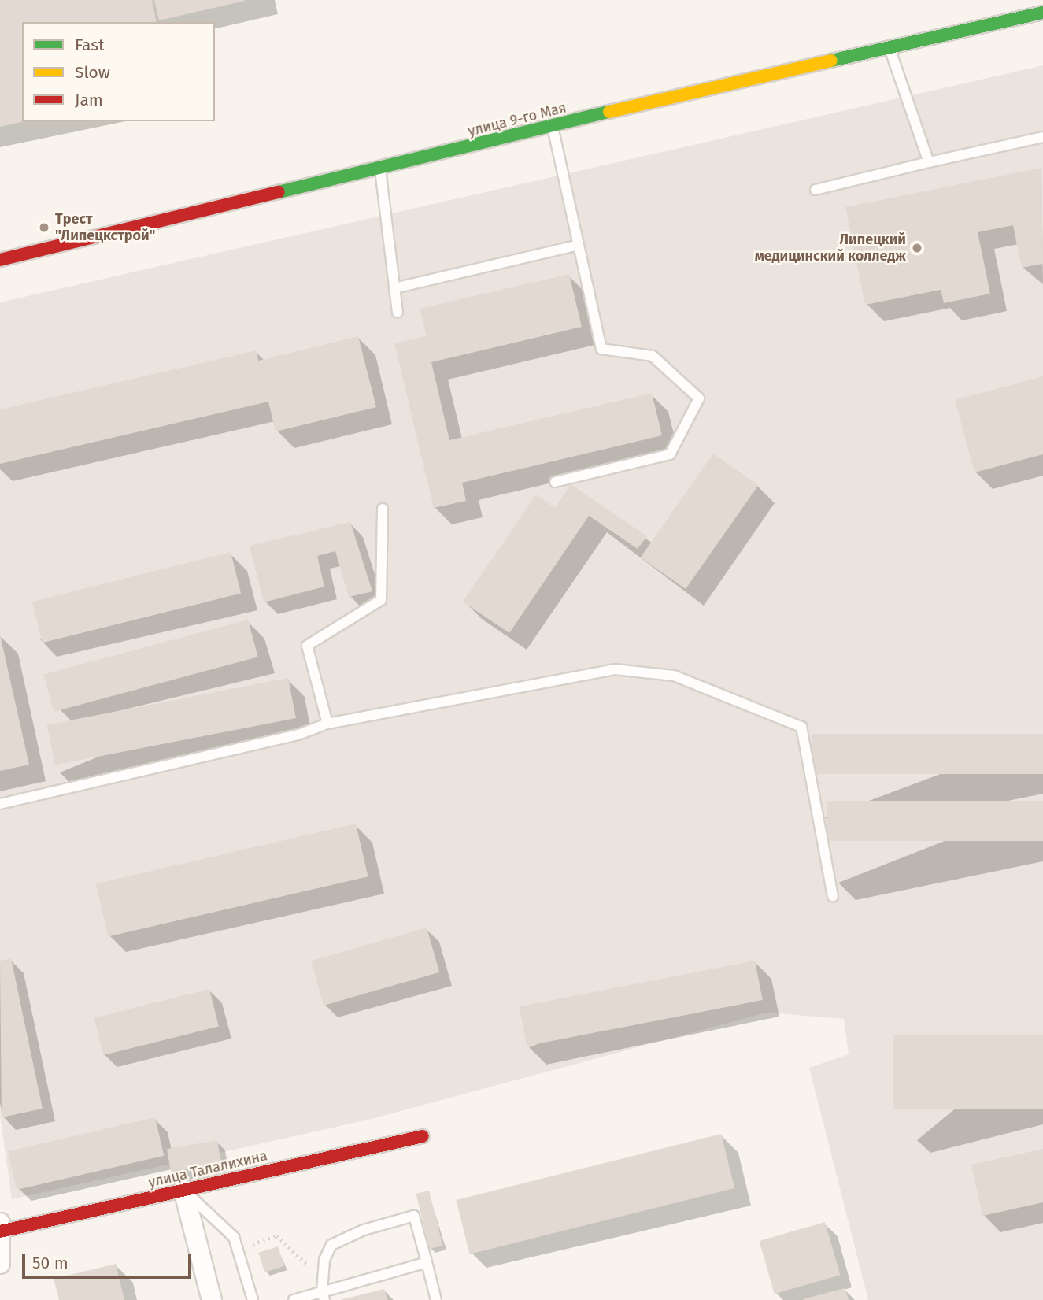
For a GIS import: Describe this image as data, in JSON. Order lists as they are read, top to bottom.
{
  "streets": {
    "main road": ["улица 9-го Мая", "улица Талалихина"]
  },
  "places": ["Трест \"Липецкстрой\"", "Липецкий медицинский колледж"],
  "legend": ["Fast", "Slow", "Jam"],
  "scale_bar": "50 m"
}
